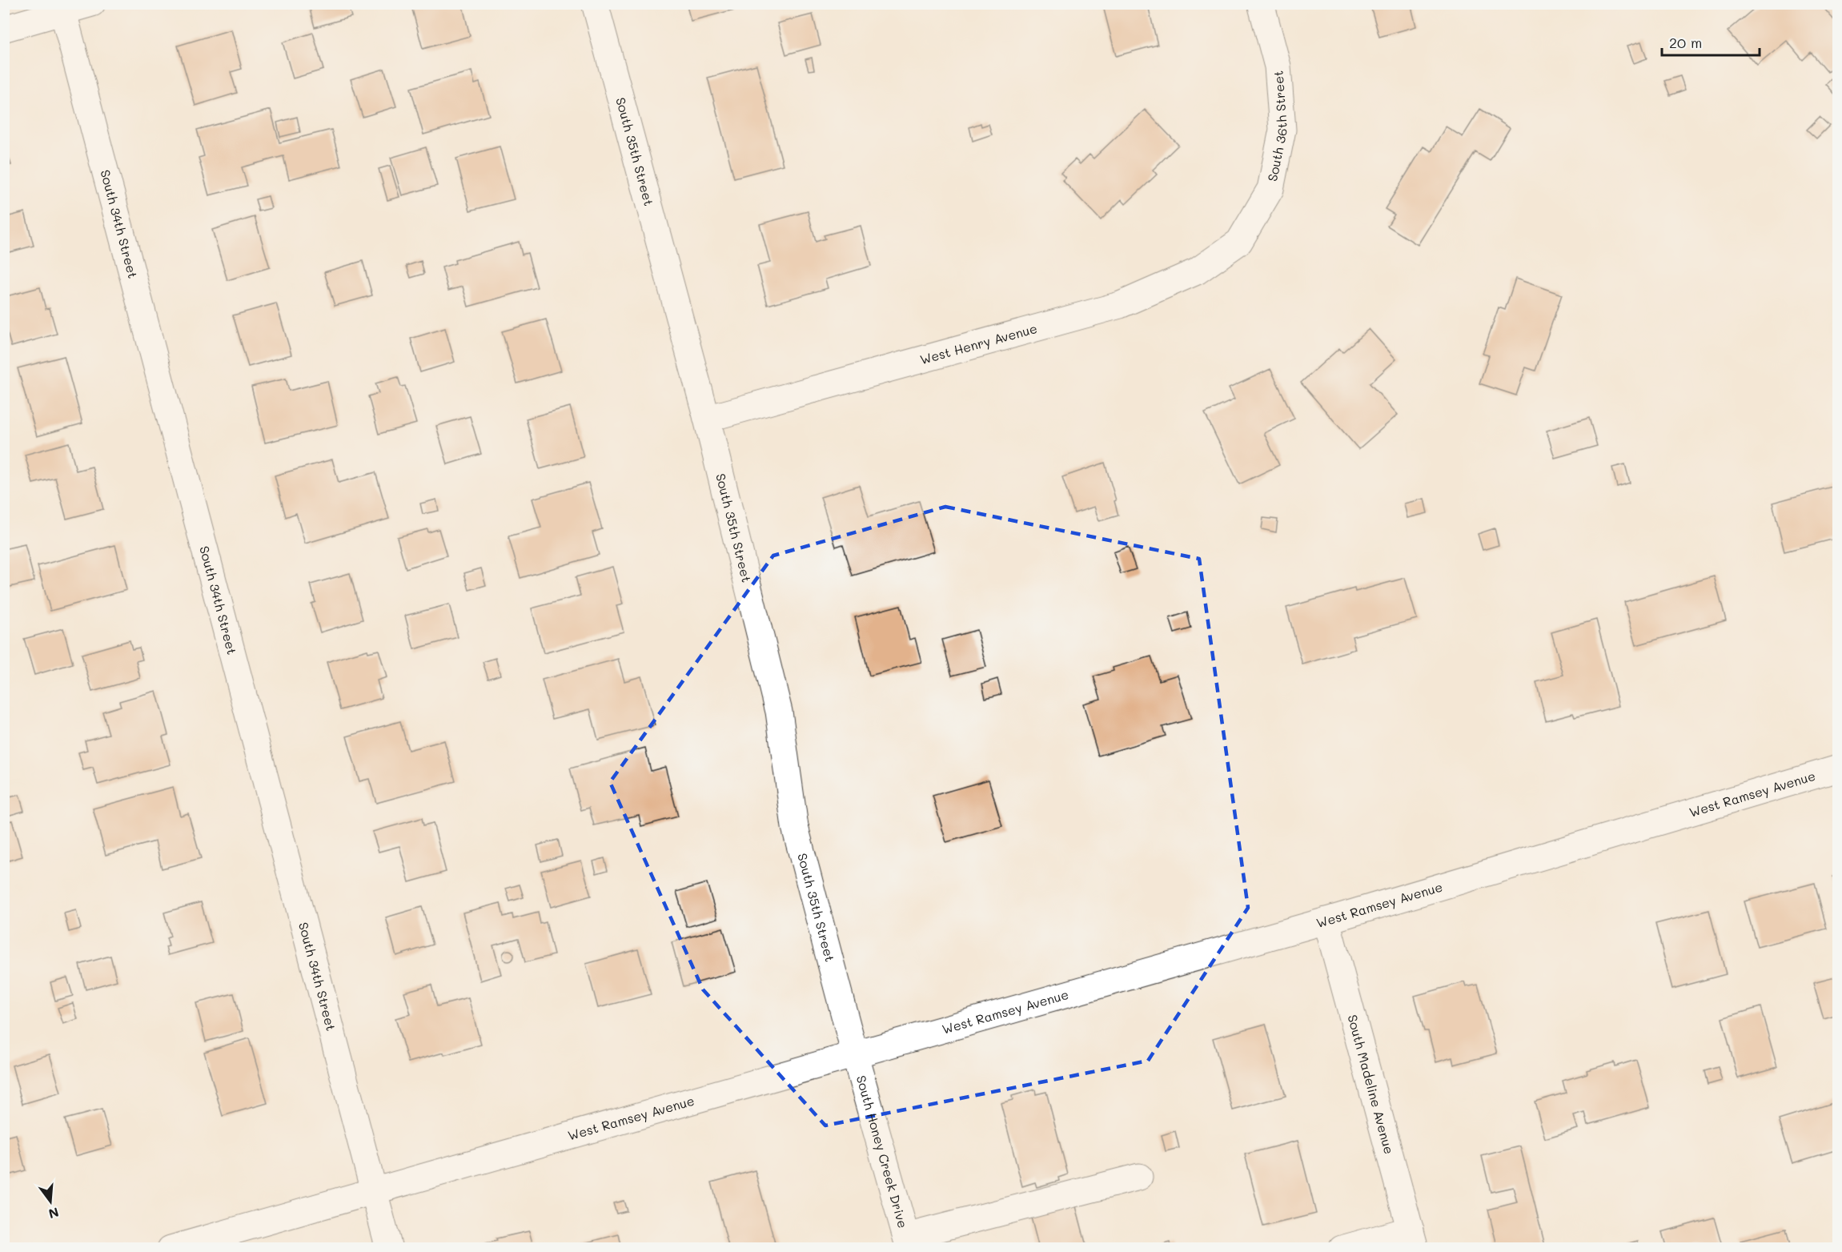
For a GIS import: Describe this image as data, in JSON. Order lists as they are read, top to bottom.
{
  "streets": {
    "street": [
      "South 36th Street",
      "South 35th Street",
      "South 34th Street",
      "West Henry Avenue",
      "West Ramsey Avenue",
      "South Madeline Avenue",
      "South Honey Creek Drive"
    ]
  },
  "crossings": [
    ["South 36th Street", "West Henry Avenue"],
    ["South 35th Street", "West Henry Avenue"],
    ["South 35th Street", "West Ramsey Avenue"],
    ["South 35th Street", "South Honey Creek Drive"],
    ["South 34th Street", "West Ramsey Avenue"],
    ["West Ramsey Avenue", "South Madeline Avenue"],
    ["West Ramsey Avenue", "South Honey Creek Drive"]
  ],
  "scale_bar": "20 m",
  "north": "bottom"
}
